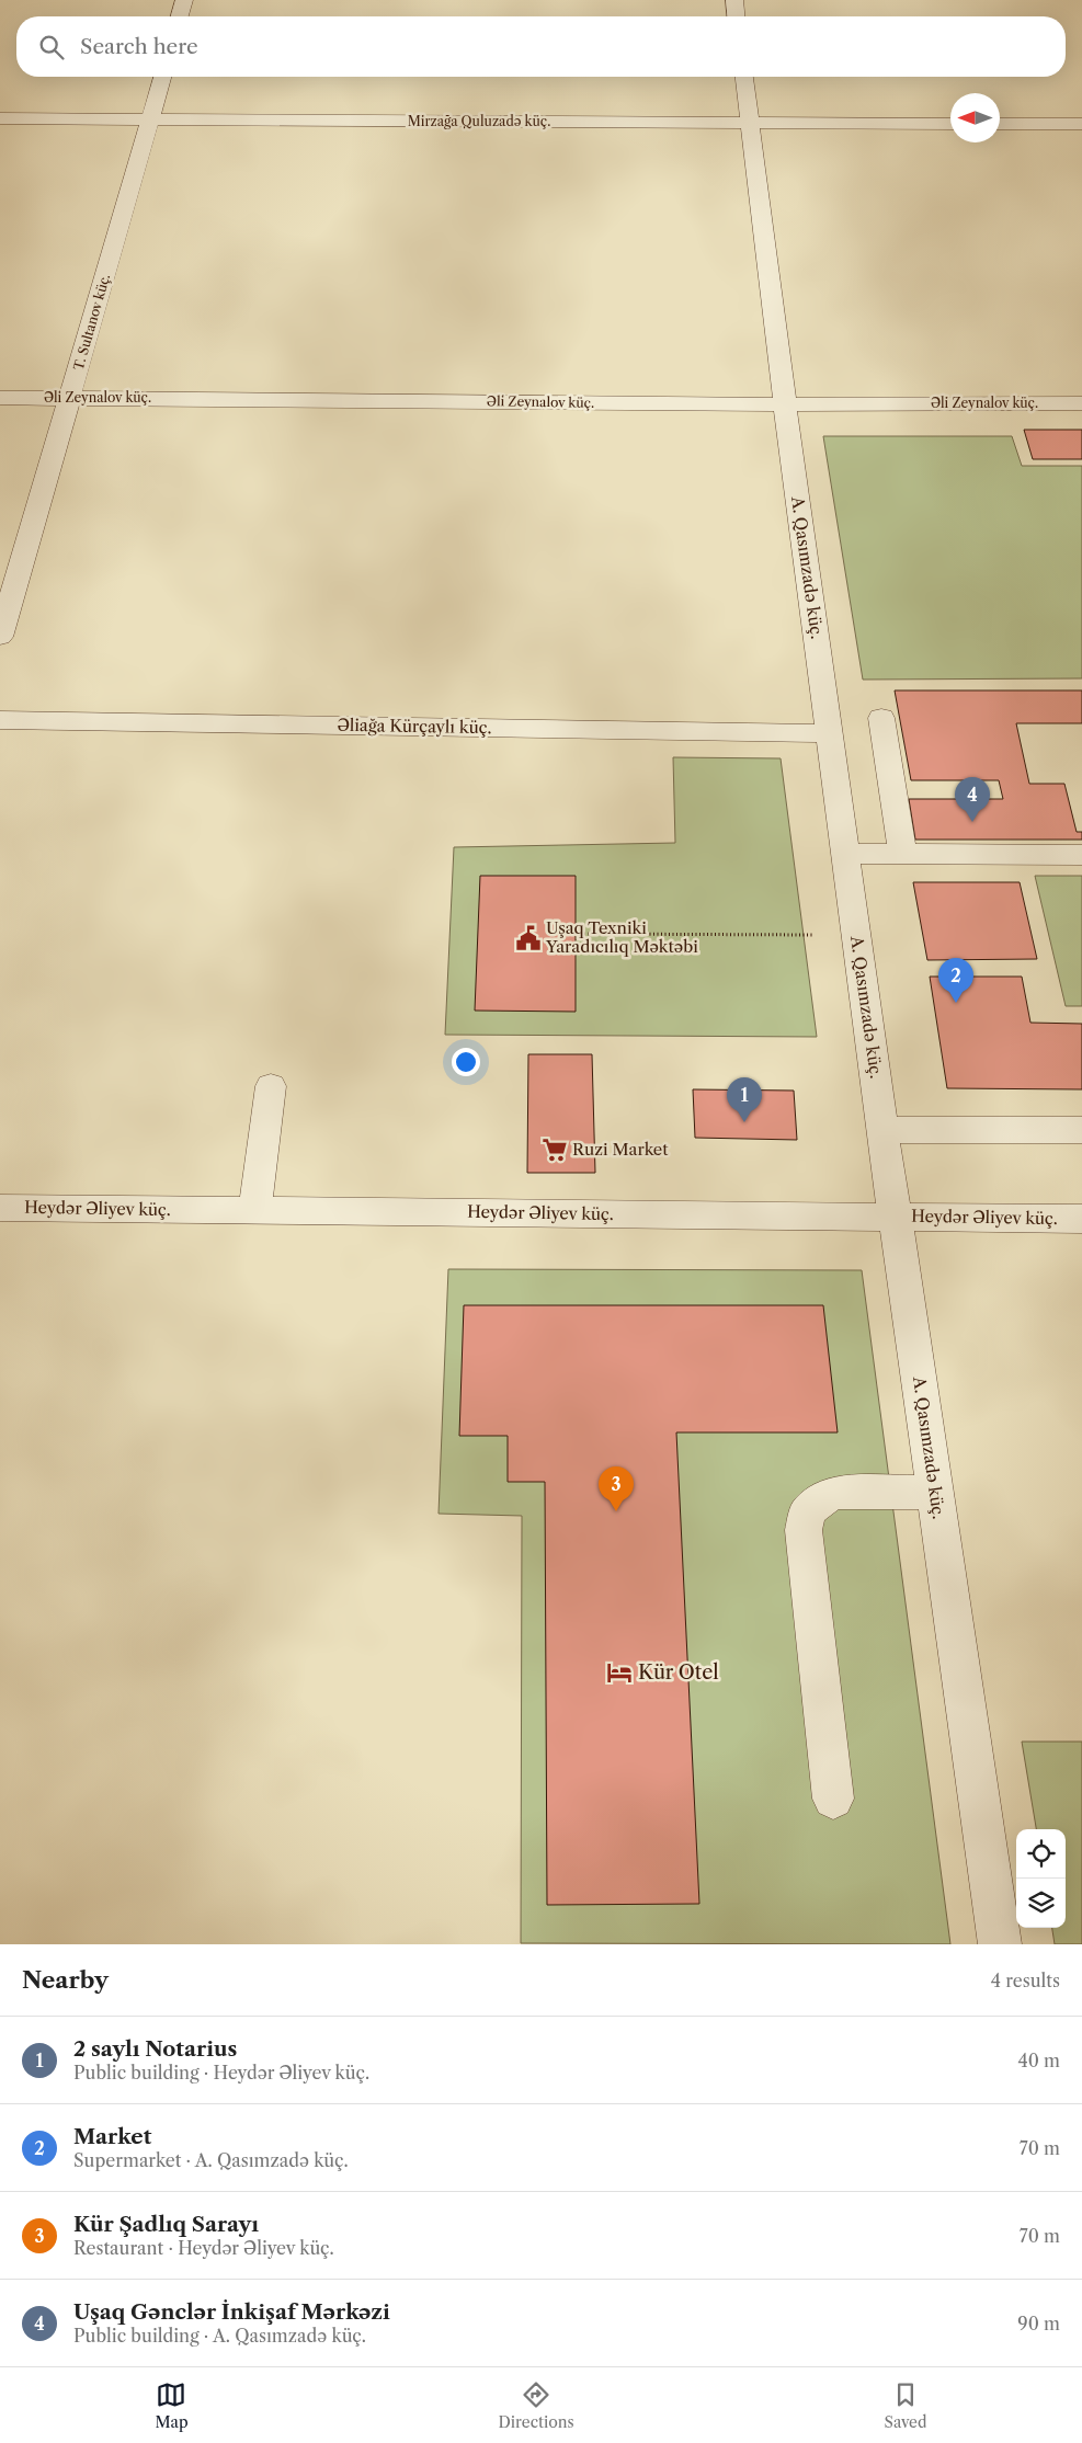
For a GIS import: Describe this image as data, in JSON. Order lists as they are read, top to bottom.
{
  "streets": {
    "street": [
      "Mirzağa Quluzadə küç.",
      "T. Sultanov küç.",
      "Əli Zeynalov küç.",
      "A. Qasımzadə küç.",
      "Əliağa Kürçaylı küç.",
      "Heydər Əliyev küç."
    ]
  },
  "crossings": [
    ["Mirzağa Quluzadə küç.", "T. Sultanov küç."],
    ["Mirzağa Quluzadə küç.", "A. Qasımzadə küç."],
    ["T. Sultanov küç.", "Əli Zeynalov küç."],
    ["Əli Zeynalov küç.", "A. Qasımzadə küç."],
    ["A. Qasımzadə küç.", "Əliağa Kürçaylı küç."],
    ["A. Qasımzadə küç.", "Heydər Əliyev küç."]
  ],
  "places": {
    "public building": ["Uşaq Texniki Yaradıcılıq Məktəbi"],
    "supermarket": ["Ruzi Market"],
    "hotel": ["Kür Otel"]
  },
  "north": "left",
  "page": {
    "search": "Search here",
    "pins": [
      "4",
      "2",
      "1",
      "3"
    ],
    "heading": ["Nearby", "4 results"],
    "list": [
      {
        "mark": "1",
        "name": "2 saylı Notarius",
        "note": "Public building · Heydər Əliyev küç.",
        "value": "40 m"
      },
      {
        "mark": "2",
        "name": "Market",
        "note": "Supermarket · A. Qasımzadə küç.",
        "value": "70 m"
      },
      {
        "mark": "3",
        "name": "Kür Şadlıq Sarayı",
        "note": "Restaurant · Heydər Əliyev küç.",
        "value": "70 m"
      },
      {
        "mark": "4",
        "name": "Uşaq Gənclər İnkişaf Mərkəzi",
        "note": "Public building · A. Qasımzadə küç.",
        "value": "90 m"
      }
    ],
    "nav": ["Map", "Directions", "Saved"]
  }
}
